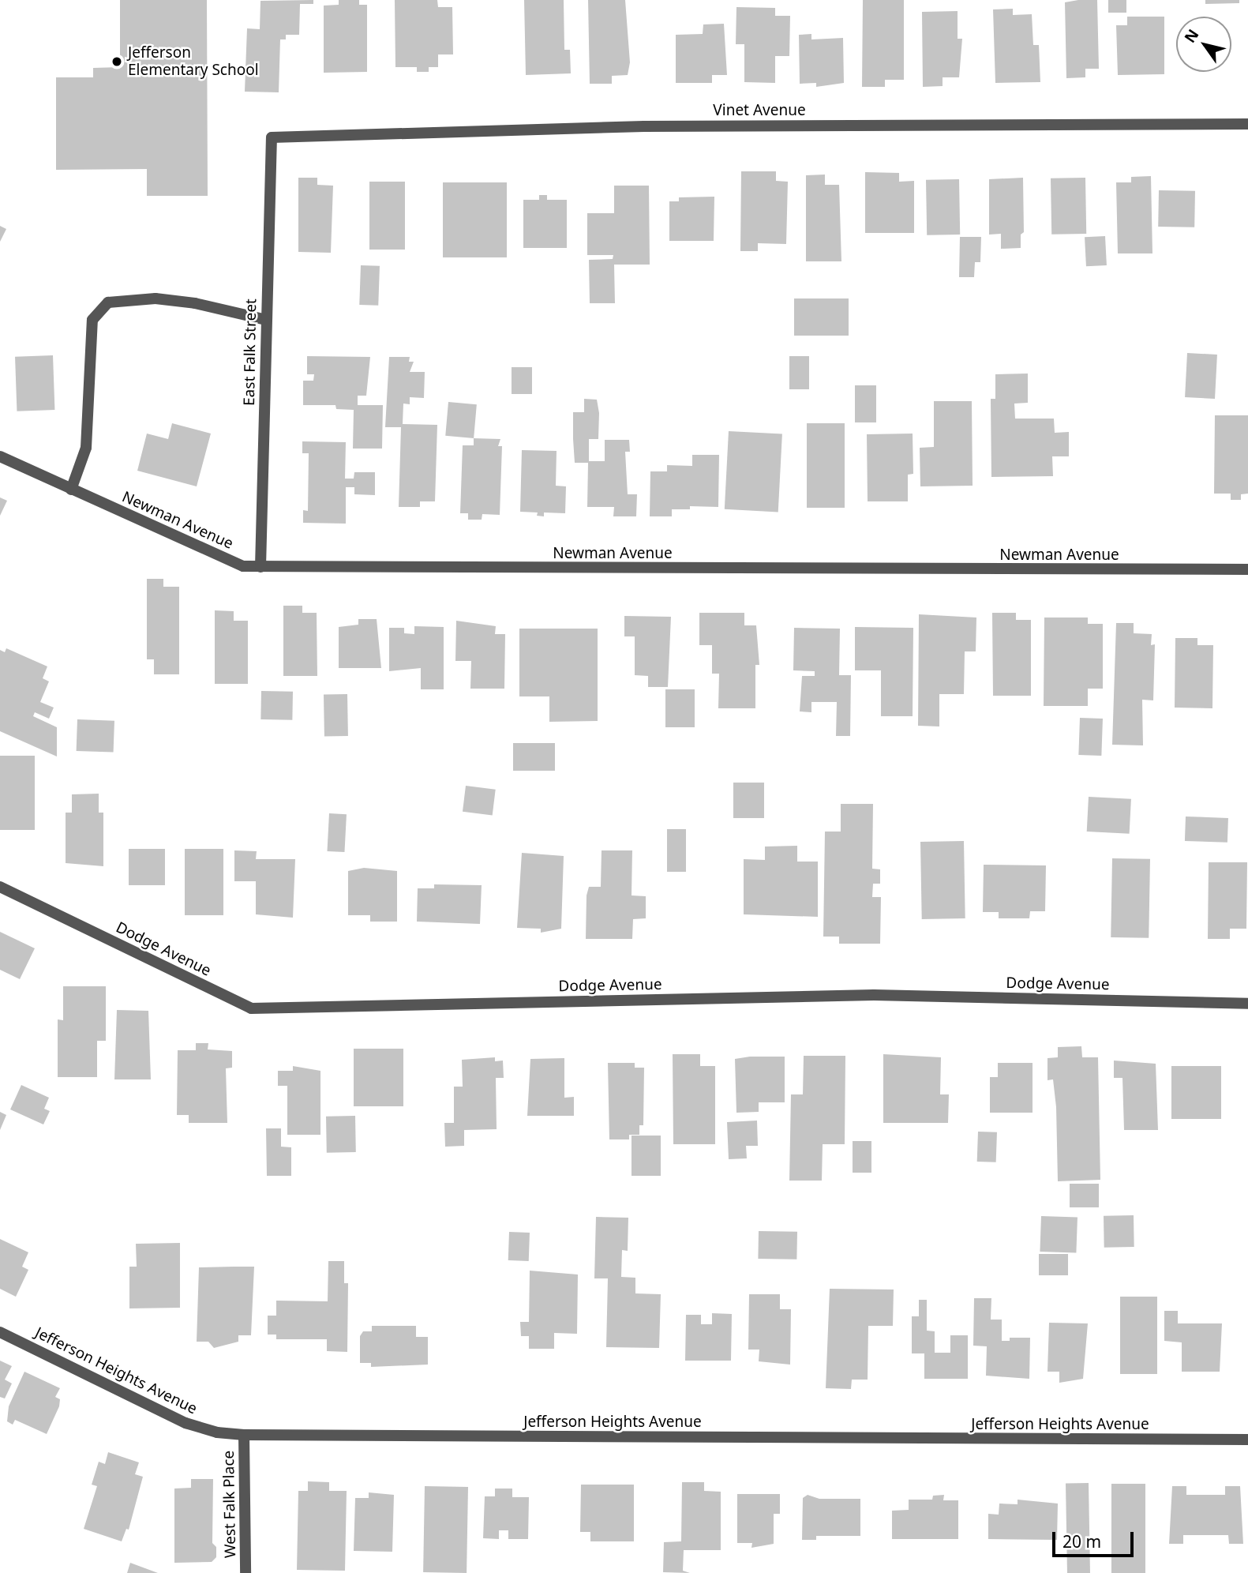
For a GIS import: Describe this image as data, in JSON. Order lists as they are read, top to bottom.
{
  "streets": {
    "street": [
      "Vinet Avenue",
      "East Falk Street",
      "Newman Avenue",
      "Dodge Avenue",
      "Jefferson Heights Avenue",
      "West Falk Place"
    ]
  },
  "crossings": [
    ["Vinet Avenue", "East Falk Street"],
    ["East Falk Street", "Newman Avenue"],
    ["Jefferson Heights Avenue", "West Falk Place"]
  ],
  "places": ["Jefferson Elementary School"],
  "scale_bar": "20 m",
  "north": "top left"
}
